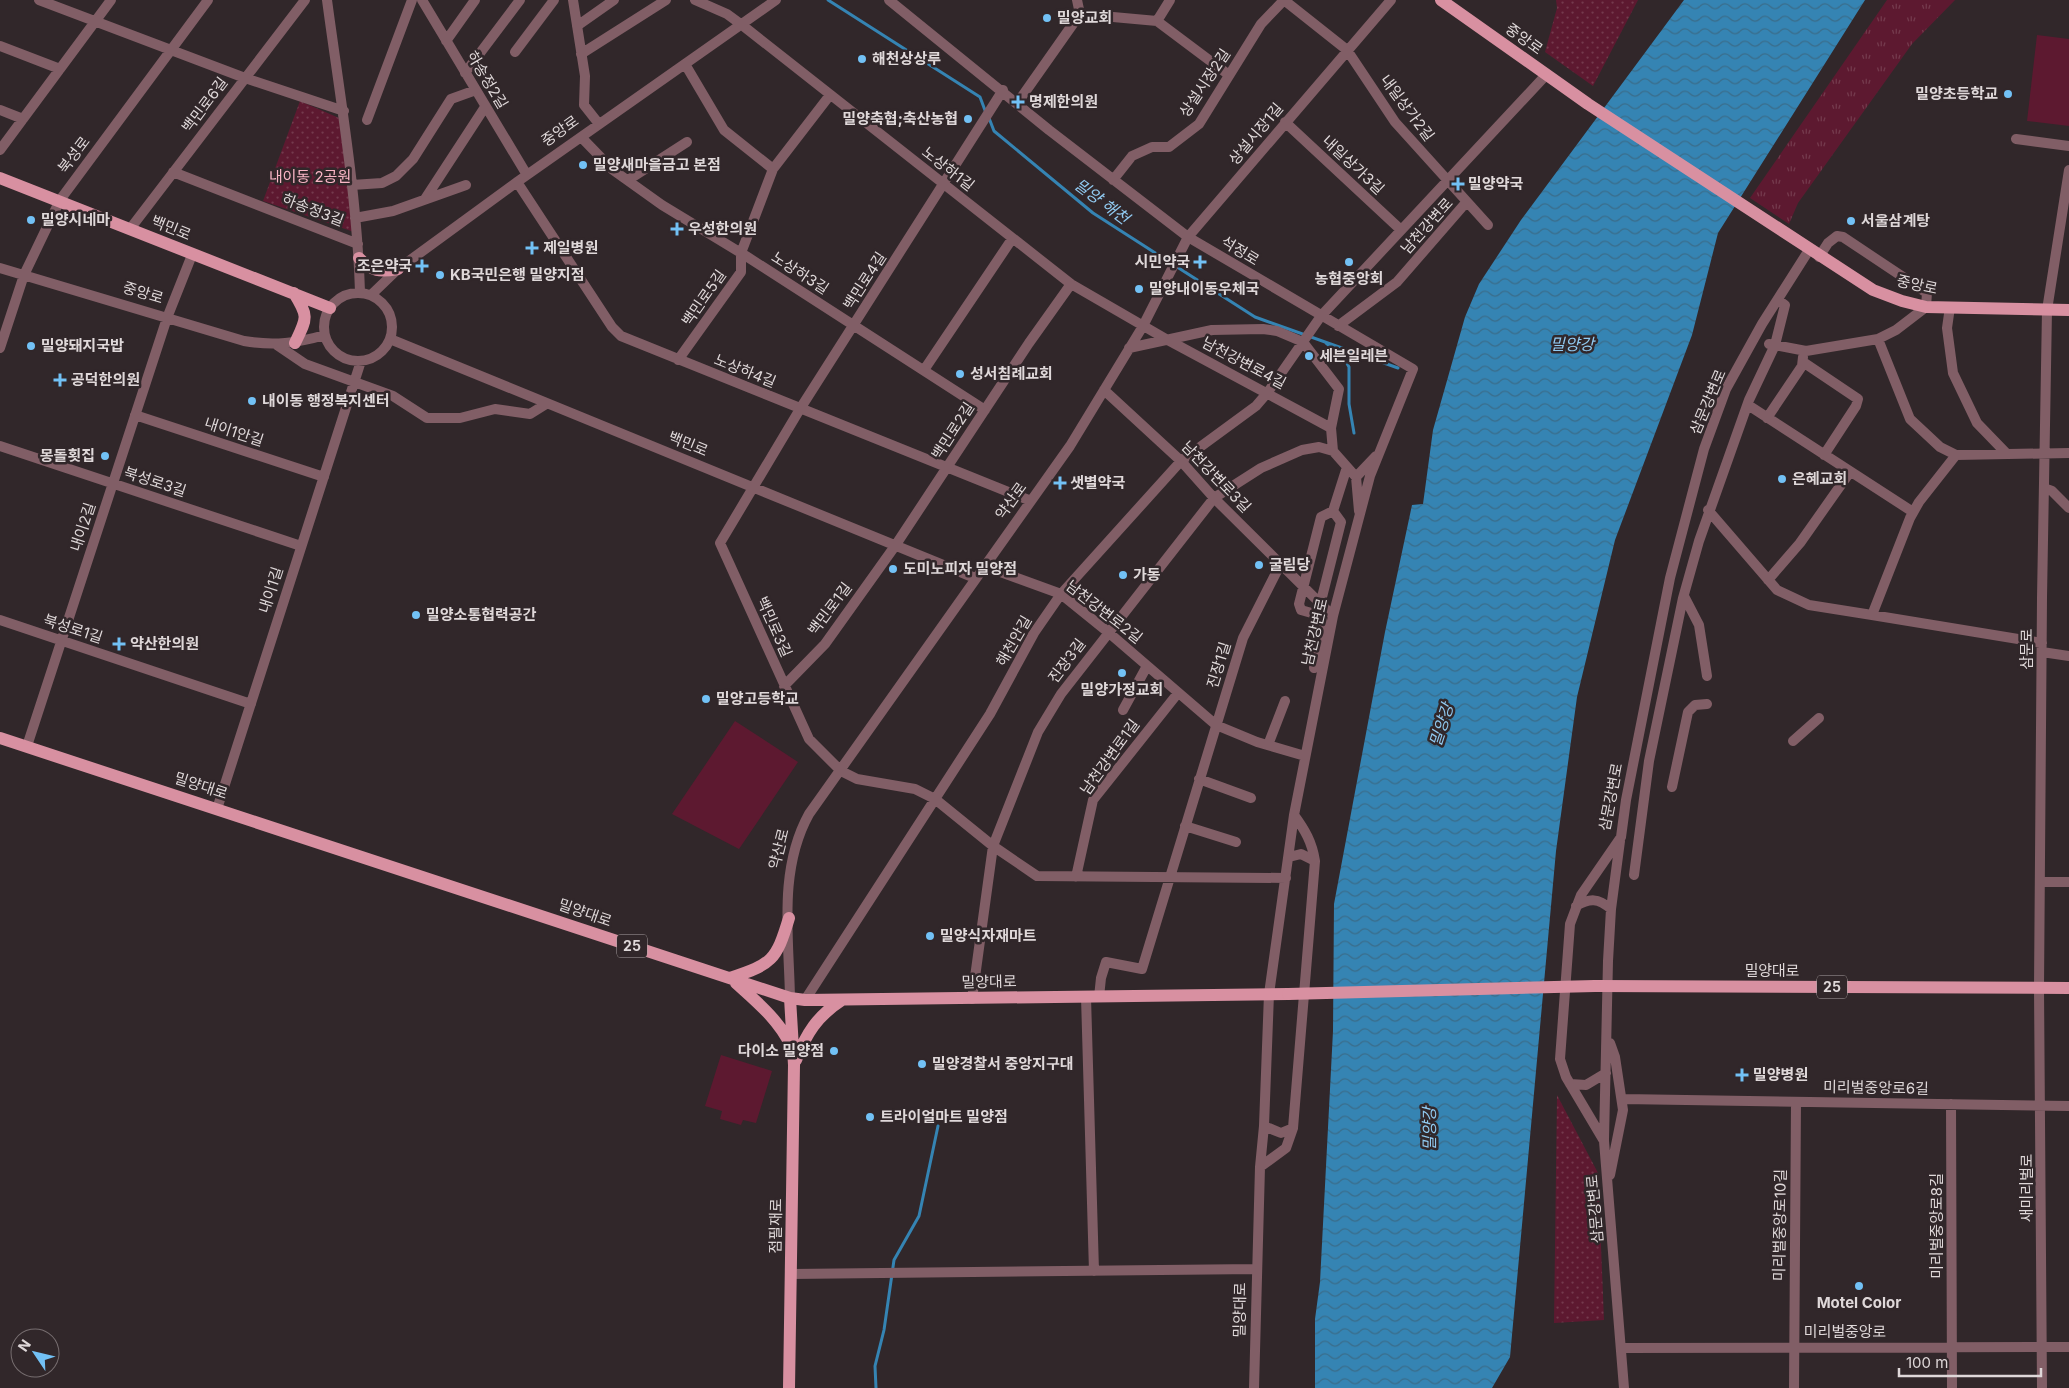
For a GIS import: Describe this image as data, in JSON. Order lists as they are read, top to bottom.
{
  "streets": {
    "main road": [
      "중앙로",
      "백민로",
      "약산로",
      "밀양대로",
      "25",
      "점필재로"
    ],
    "street": [
      "하송정2길",
      "상설시장2길",
      "백민로6길",
      "내일상가2길",
      "상설시장1길",
      "북성로",
      "내일상가3길",
      "노상하1길",
      "하송정3길",
      "남천강변로",
      "석정로",
      "노상하3길",
      "백민로4길",
      "백민로5길",
      "남천강변로4길",
      "노상하4길",
      "삼문강변로",
      "백민로2길",
      "내이1안길",
      "남천강변로3길",
      "북성로3길",
      "내이2길",
      "내이1길",
      "백민로1길",
      "남천강변로2길",
      "백민로3길",
      "북성로1길",
      "해천안길",
      "삼문로",
      "진장3길",
      "진장1길",
      "남천강변로1길",
      "미리벌중앙로6길",
      "새미리벌로",
      "미리벌중앙로10길",
      "미리벌중앙로8길",
      "미리벌중앙로"
    ]
  },
  "crossings": [
    ["중앙로", "하송정2길"],
    ["중앙로", "북성로"],
    ["중앙로", "노상하1길"],
    ["중앙로", "하송정3길"],
    ["중앙로", "백민로"],
    ["중앙로", "노상하3길"],
    ["중앙로", "노상하4길"],
    ["중앙로", "삼문강변로"],
    ["중앙로", "내이2길"],
    ["중앙로", "내이1길"],
    ["중앙로", "삼문로"],
    ["상설시장2길", "석정로"],
    ["백민로6길", "하송정3길"],
    ["백민로6길", "백민로"],
    ["내일상가2길", "상설시장1길"],
    ["내일상가2길", "남천강변로"],
    ["상설시장1길", "내일상가3길"],
    ["상설시장1길", "석정로"],
    ["상설시장1길", "약산로"],
    ["북성로", "백민로"],
    ["노상하1길", "백민로4길"],
    ["노상하1길", "백민로5길"],
    ["노상하1길", "남천강변로4길"],
    ["노상하1길", "백민로2길"],
    ["노상하1길", "약산로"],
    ["하송정3길", "백민로"],
    ["하송정3길", "내이1길"],
    ["남천강변로", "석정로"],
    ["남천강변로", "남천강변로3길"],
    ["남천강변로", "남천강변로2길"],
    ["남천강변로", "해천안길"],
    ["남천강변로", "밀양대로"],
    ["백민로", "백민로4길"],
    ["백민로", "백민로2길"],
    ["백민로", "약산로"],
    ["백민로", "내이2길"],
    ["백민로", "내이1길"],
    ["백민로", "백민로1길"],
    ["백민로", "백민로3길"],
    ["석정로", "백민로4길"],
    ["석정로", "약산로"],
    ["석정로", "해천안길"],
    ["노상하3길", "백민로4길"],
    ["노상하3길", "백민로5길"],
    ["노상하3길", "백민로2길"],
    ["백민로4길", "노상하4길"],
    ["백민로4길", "백민로3길"],
    ["백민로5길", "노상하4길"],
    ["남천강변로4길", "약산로"],
    ["남천강변로4길", "해천안길"],
    ["노상하4길", "백민로2길"],
    ["노상하4길", "약산로"],
    ["삼문강변로", "미리벌중앙로"],
    ["백민로2길", "백민로1길"],
    ["내이1안길", "내이2길"],
    ["내이1안길", "내이1길"],
    ["남천강변로3길", "약산로"],
    ["남천강변로3길", "해천안길"],
    ["남천강변로3길", "진장3길"],
    ["남천강변로3길", "진장1길"],
    ["북성로3길", "내이2길"],
    ["북성로3길", "내이1길"],
    ["약산로", "남천강변로2길"],
    ["약산로", "백민로3길"],
    ["약산로", "밀양대로"],
    ["약산로", "점필재로"],
    ["내이2길", "북성로1길"],
    ["내이2길", "밀양대로"],
    ["내이1길", "북성로1길"],
    ["내이1길", "밀양대로"],
    ["백민로1길", "백민로3길"],
    ["남천강변로2길", "해천안길"],
    ["남천강변로2길", "진장3길"],
    ["남천강변로2길", "진장1길"],
    ["남천강변로2길", "남천강변로1길"],
    ["해천안길", "밀양대로"],
    ["삼문로", "밀양대로"],
    ["삼문로", "새미리벌로"],
    ["진장3길", "밀양대로"],
    ["진장1길", "밀양대로"],
    ["밀양대로", "새미리벌로"],
    ["밀양대로", "점필재로"],
    ["미리벌중앙로6길", "새미리벌로"],
    ["미리벌중앙로6길", "미리벌중앙로10길"],
    ["미리벌중앙로6길", "미리벌중앙로8길"],
    ["새미리벌로", "미리벌중앙로"],
    ["미리벌중앙로10길", "미리벌중앙로"],
    ["미리벌중앙로8길", "미리벌중앙로"]
  ],
  "water": ["밀양 해천", "밀양강"],
  "parks": ["내이동 2공원"],
  "places": {
    "other": [
      "밀양교회",
      "해천상상루",
      "밀양초등학교",
      "밀양축협;축산농협",
      "밀양새마을금고 본점",
      "밀양시네마",
      "서울삼계탕",
      "농협중앙회",
      "KB국민은행 밀양지점",
      "밀양내이동우체국",
      "밀양돼지국밥",
      "세븐일레븐",
      "성서침례교회",
      "내이동 행정복지센터",
      "몽돌횟집",
      "은혜교회",
      "굴림당",
      "도미노피자 밀양점",
      "가동",
      "밀양소통협력공간",
      "밀양가정교회",
      "밀양고등학교",
      "밀양식자재마트",
      "다이소 밀양점",
      "밀양경찰서 중앙지구대",
      "트라이얼마트 밀양점",
      "Motel Color"
    ],
    "health": [
      "명제한의원",
      "밀양약국",
      "우성한의원",
      "제일병원",
      "시민약국",
      "조은약국",
      "공덕한의원",
      "샛별약국",
      "약산한의원",
      "밀양병원"
    ]
  },
  "scale_bar": "100 m",
  "north": "top left"
}
